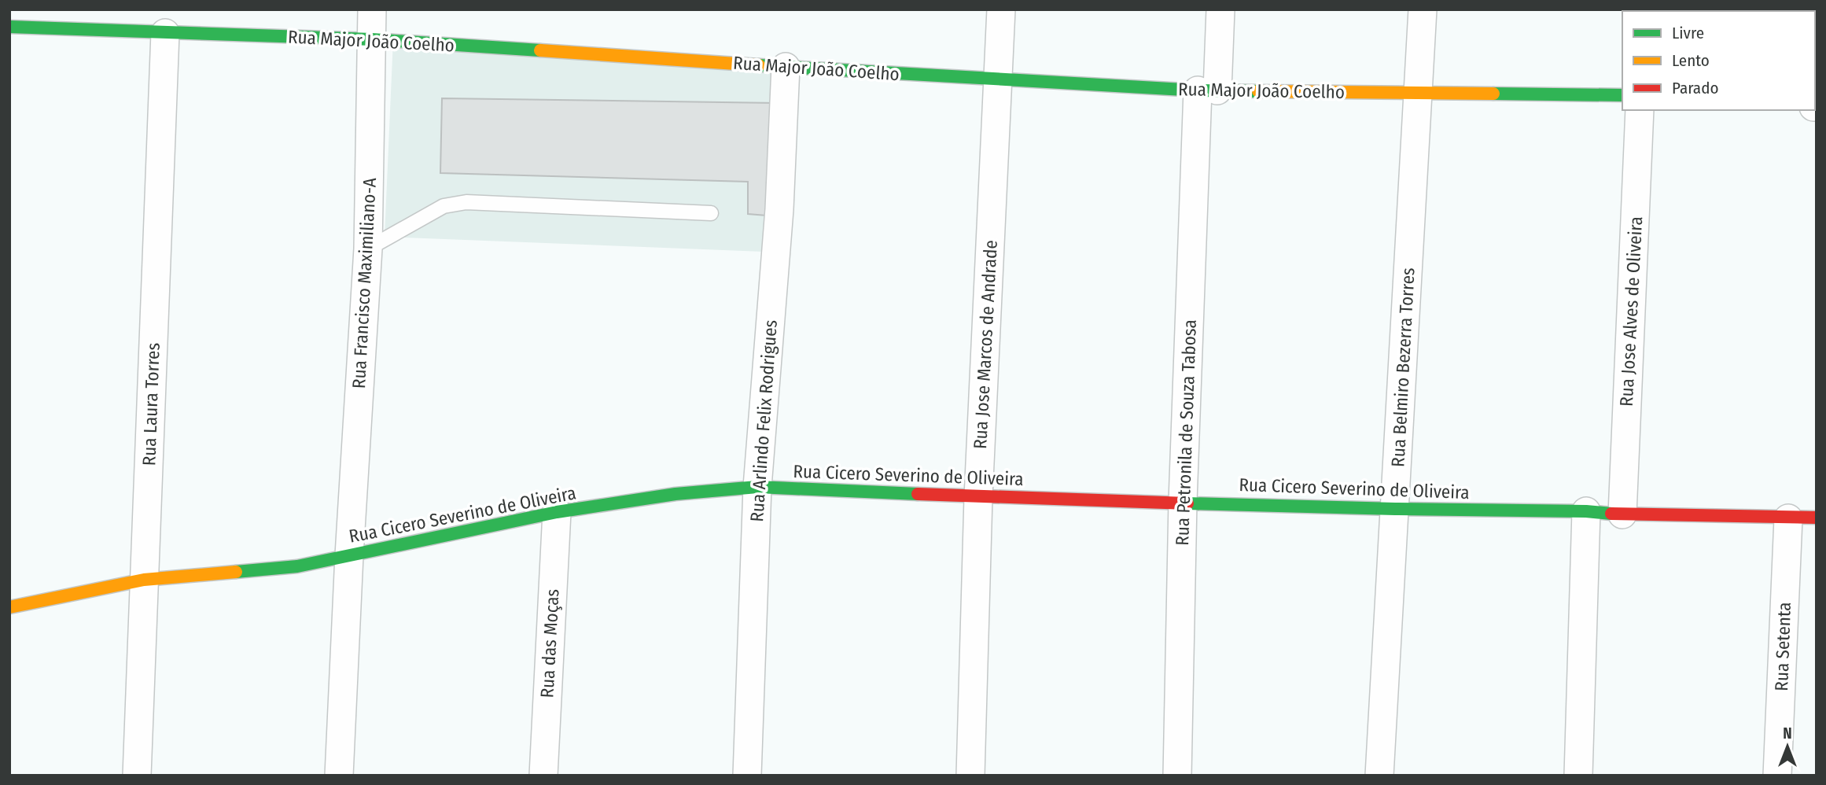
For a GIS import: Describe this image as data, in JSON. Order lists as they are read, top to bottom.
{
  "streets": {
    "street": [
      "Rua Major João Coelho",
      "Rua Francisco Maximiliano-A",
      "Rua Jose Alves de Oliveira",
      "Rua Jose Marcos de Andrade",
      "Rua Belmiro Bezerra Torres",
      "Rua Laura Torres",
      "Rua Arlindo Felix Rodrigues",
      "Rua Petronila de Souza Tabosa",
      "Rua Cicero Severino de Oliveira",
      "Rua das Moças",
      "Rua Setenta"
    ]
  },
  "crossings": [
    ["Rua Major João Coelho", "Rua Francisco Maximiliano-A"],
    ["Rua Major João Coelho", "Rua Jose Marcos de Andrade"],
    ["Rua Major João Coelho", "Rua Belmiro Bezerra Torres"],
    ["Rua Major João Coelho", "Rua Laura Torres"],
    ["Rua Major João Coelho", "Rua Arlindo Felix Rodrigues"],
    ["Rua Major João Coelho", "Rua Petronila de Souza Tabosa"],
    ["Rua Francisco Maximiliano-A", "Rua Cicero Severino de Oliveira"],
    ["Rua Jose Alves de Oliveira", "Rua Cicero Severino de Oliveira"],
    ["Rua Jose Marcos de Andrade", "Rua Cicero Severino de Oliveira"],
    ["Rua Belmiro Bezerra Torres", "Rua Cicero Severino de Oliveira"],
    ["Rua Laura Torres", "Rua Cicero Severino de Oliveira"],
    ["Rua Arlindo Felix Rodrigues", "Rua Cicero Severino de Oliveira"],
    ["Rua Petronila de Souza Tabosa", "Rua Cicero Severino de Oliveira"],
    ["Rua Cicero Severino de Oliveira", "Rua das Moças"],
    ["Rua Cicero Severino de Oliveira", "Rua Setenta"]
  ],
  "legend": ["Livre", "Lento", "Parado"],
  "north": "top"
}
